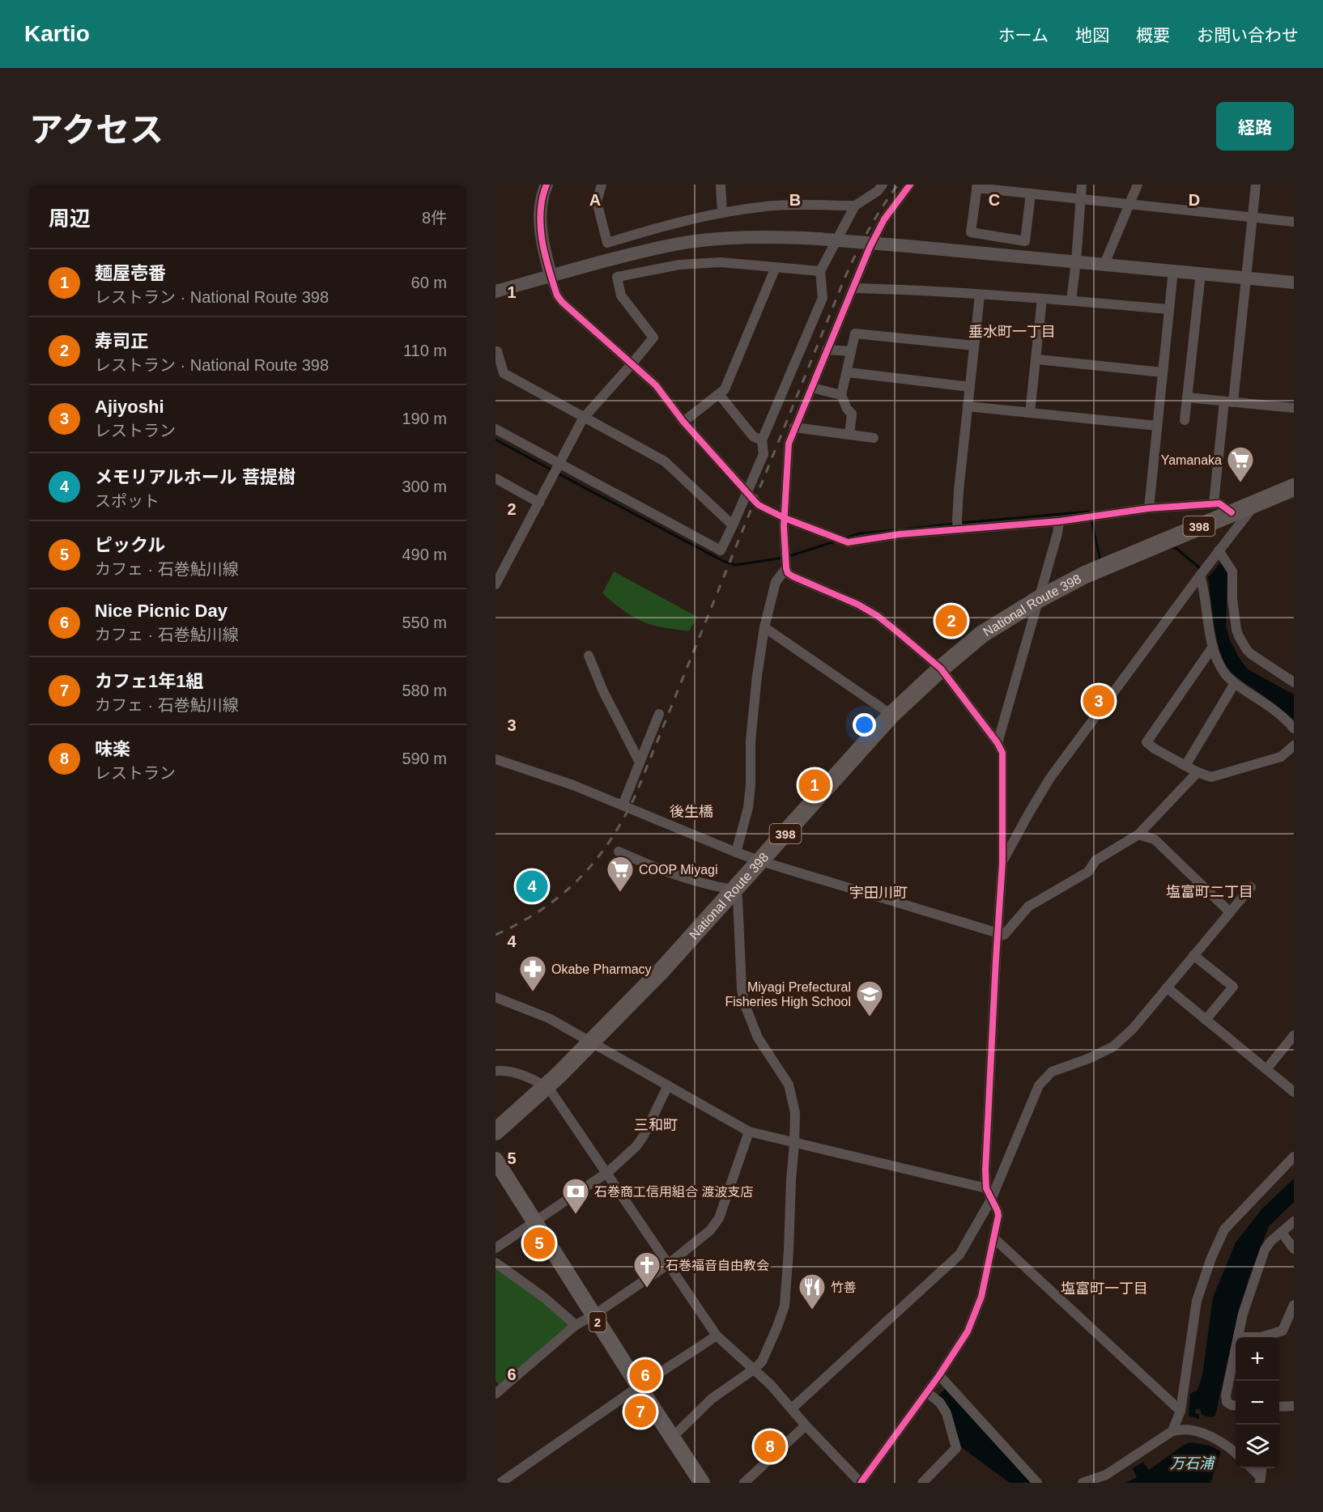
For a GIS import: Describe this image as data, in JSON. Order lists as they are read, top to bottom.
{
  "streets": {
    "highway": ["398", "National Route 398"],
    "main road": ["2"]
  },
  "districts": [
    "垂水町一丁目",
    "後生橋",
    "塩富町二丁目",
    "宇田川町",
    "三和町",
    "塩富町一丁目"
  ],
  "water": ["万石浦"],
  "places": {
    "supermarket": ["Yamanaka", "COOP Miyagi"],
    "pharmacy": ["Okabe Pharmacy"],
    "school or university": ["Miyagi Prefectural Fisheries High School"],
    "bank": ["石巻商工信用組合 渡波支店"],
    "church": ["石巻福音自由教会"],
    "restaurant": ["竹善"]
  },
  "page": {
    "header": "Kartio",
    "nav": [
      "ホーム",
      "地図",
      "概要",
      "お問い合わせ"
    ],
    "title": "アクセス",
    "buttons": "経路",
    "heading": ["周辺", "8件"],
    "list": [
      {
        "mark": "1",
        "name": "麺屋壱番",
        "note": "レストラン · National Route 398",
        "value": "60 m"
      },
      {
        "mark": "2",
        "name": "寿司正",
        "note": "レストラン · National Route 398",
        "value": "110 m"
      },
      {
        "mark": "3",
        "name": "Ajiyoshi",
        "note": "レストラン",
        "value": "190 m"
      },
      {
        "mark": "4",
        "name": "メモリアルホール 菩提樹",
        "note": "スポット",
        "value": "300 m"
      },
      {
        "mark": "5",
        "name": "ピックル",
        "note": "カフェ · 石巻鮎川線",
        "value": "490 m"
      },
      {
        "mark": "6",
        "name": "Nice Picnic Day",
        "note": "カフェ · 石巻鮎川線",
        "value": "550 m"
      },
      {
        "mark": "7",
        "name": "カフェ1年1組",
        "note": "カフェ · 石巻鮎川線",
        "value": "580 m"
      },
      {
        "mark": "8",
        "name": "味楽",
        "note": "レストラン",
        "value": "590 m"
      }
    ],
    "pins": [
      "2",
      "3",
      "1",
      "4",
      "5",
      "6",
      "7",
      "8"
    ],
    "map_buttons": ["+", "−"]
  },
  "grid": {
    "columns": [
      "A",
      "B",
      "C",
      "D"
    ],
    "rows": [
      "1",
      "2",
      "3",
      "4",
      "5",
      "6"
    ]
  }
}
